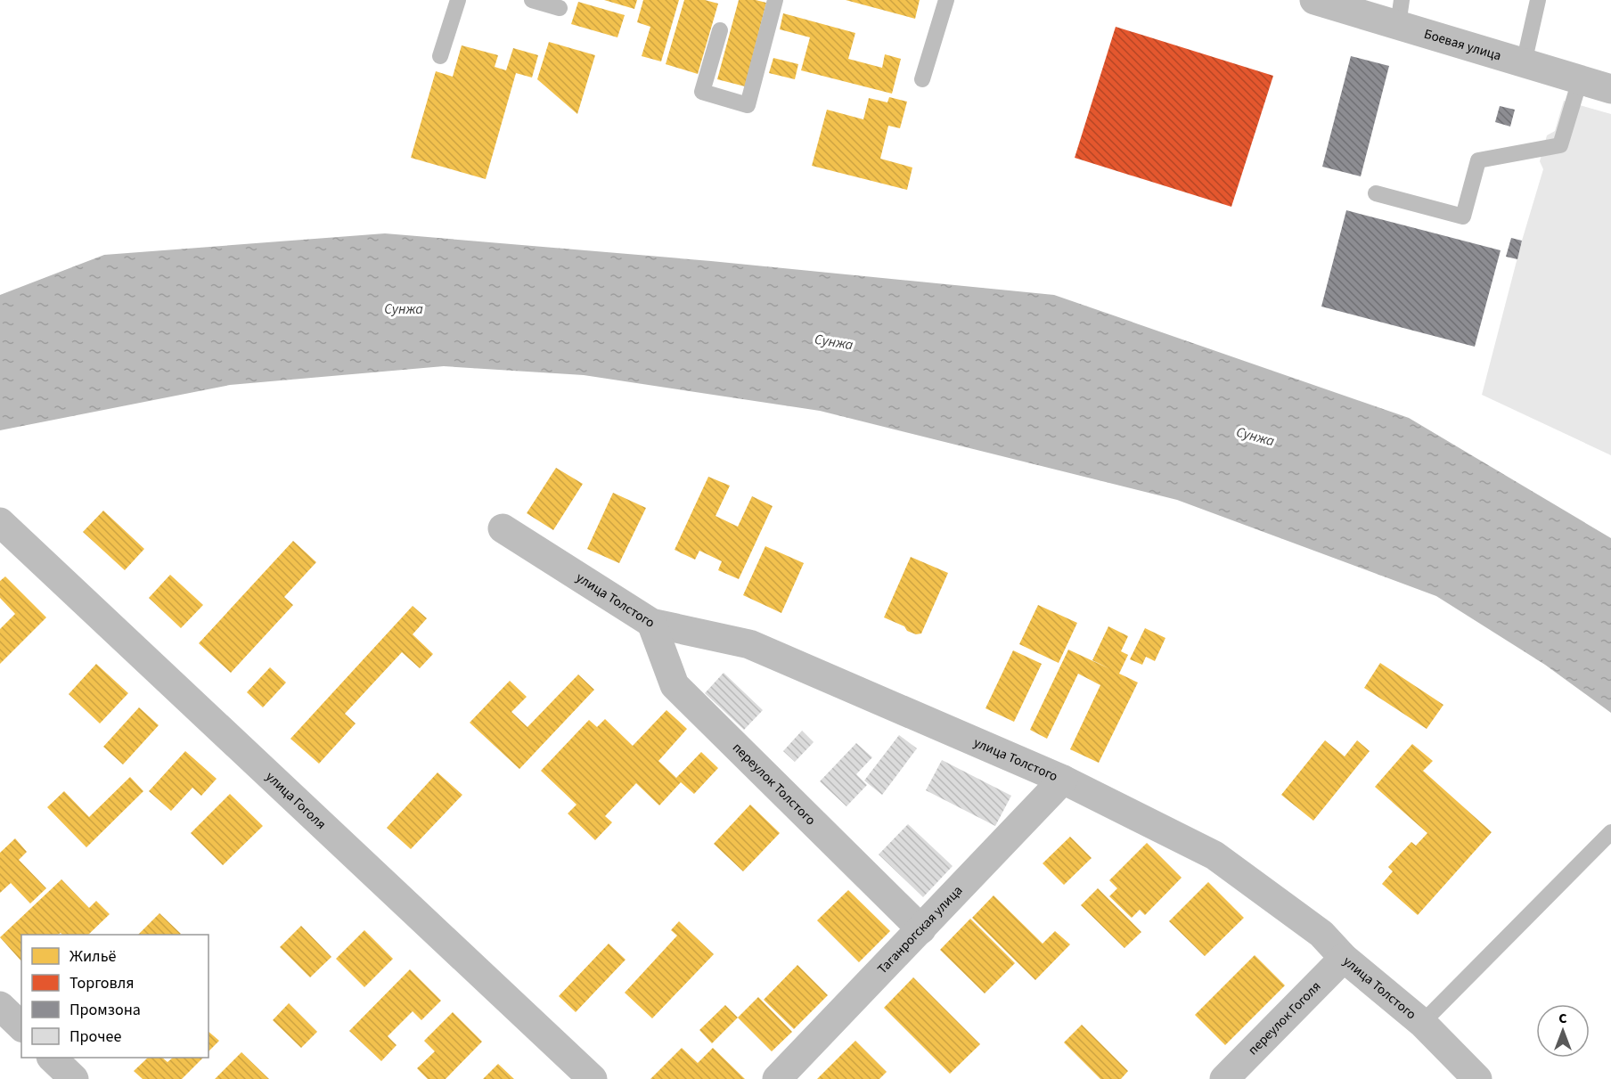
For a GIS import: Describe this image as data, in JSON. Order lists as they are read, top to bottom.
{
  "streets": {
    "street": [
      "Боевая улица",
      "улица Толстого",
      "переулок Толстого",
      "улица Гоголя",
      "Таганрогская улица",
      "переулок Гоголя"
    ]
  },
  "crossings": [
    ["улица Толстого", "переулок Толстого"],
    ["улица Толстого", "Таганрогская улица"],
    ["улица Толстого", "переулок Гоголя"],
    ["переулок Толстого", "Таганрогская улица"]
  ],
  "water": ["Сунжа"],
  "legend": [
    "Жильё",
    "Торговля",
    "Промзона",
    "Прочее"
  ],
  "north": "top"
}
